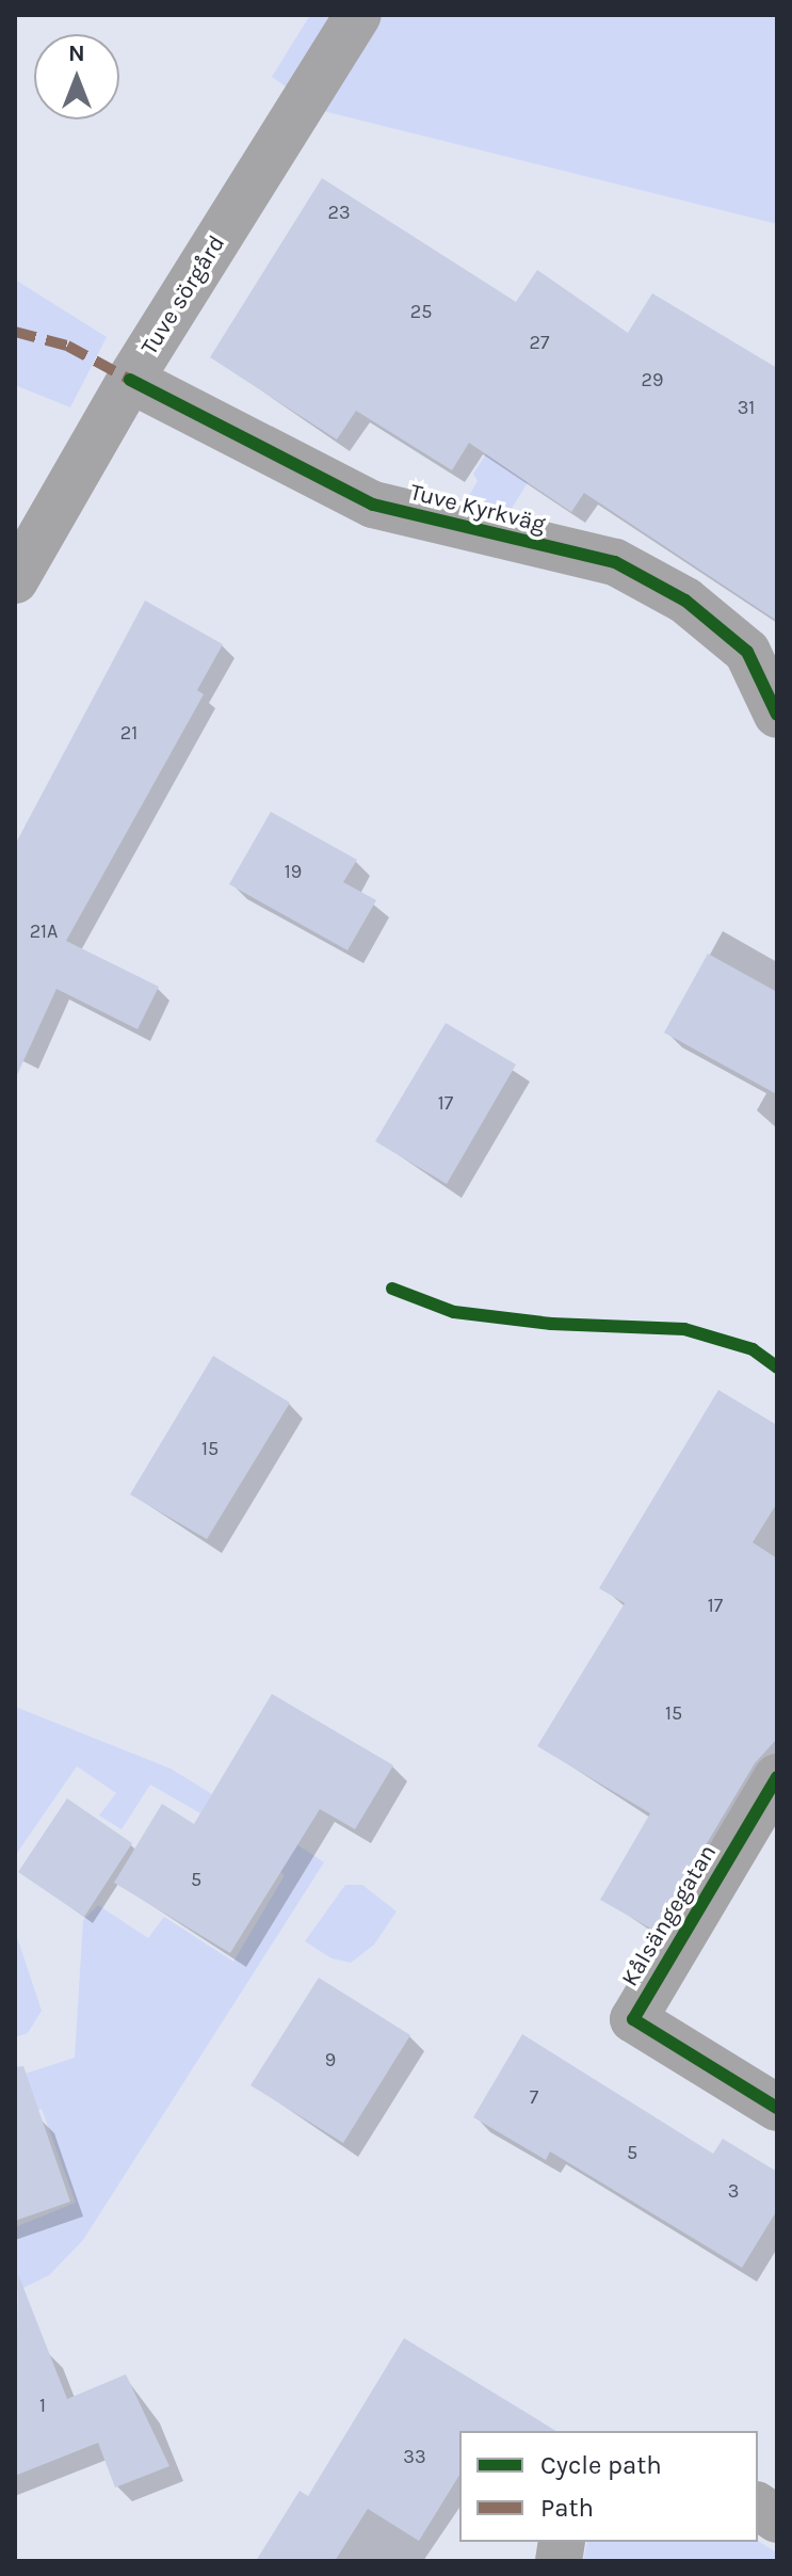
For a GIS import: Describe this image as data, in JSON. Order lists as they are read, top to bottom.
{
  "streets": {
    "street": ["Tuve sörgård", "Tuve Kyrkväg", "Kålsängegatan"]
  },
  "crossings": [
    ["Tuve sörgård", "Tuve Kyrkväg"]
  ],
  "house_numbers": [
    "23",
    "25",
    "27",
    "29",
    "31",
    "21",
    "19",
    "21A",
    "17",
    "15",
    "17",
    "15",
    "5",
    "9",
    "7",
    "5",
    "3",
    "1",
    "33"
  ],
  "legend": ["Cycle path", "Path"],
  "north": "top"
}
